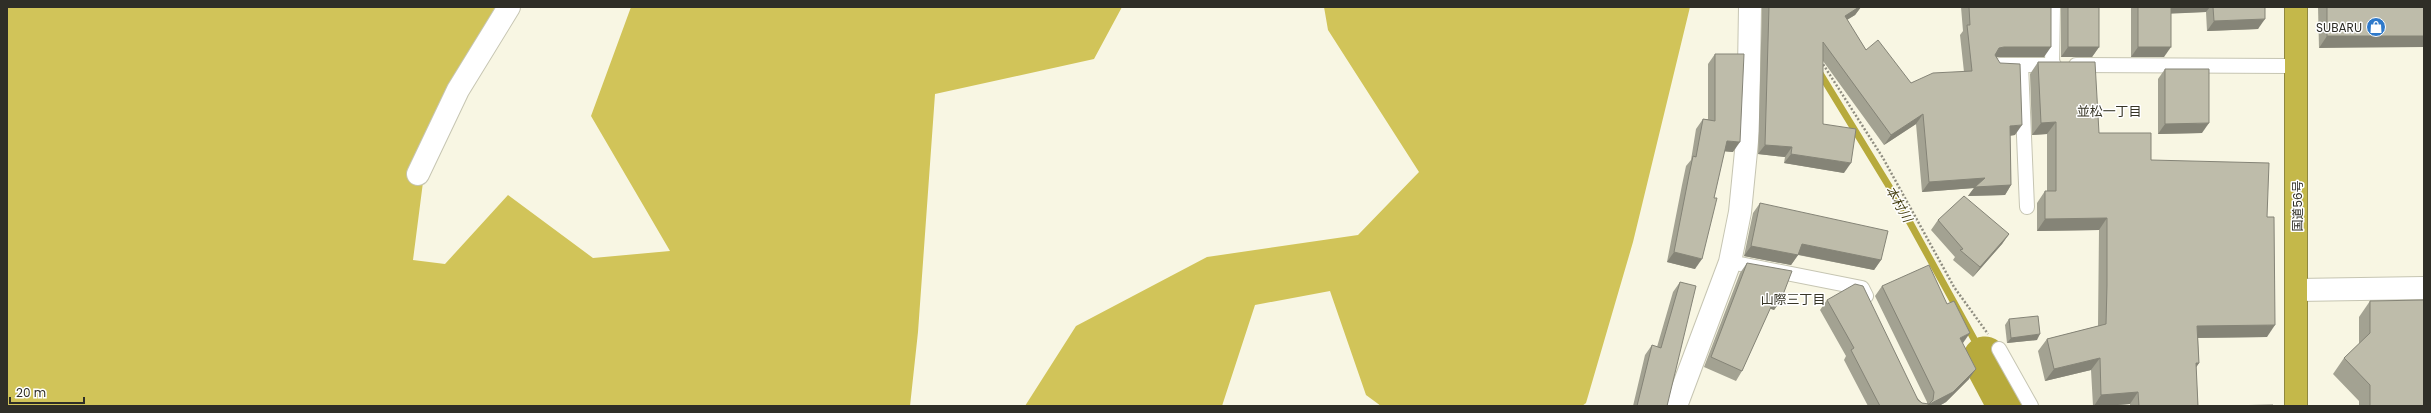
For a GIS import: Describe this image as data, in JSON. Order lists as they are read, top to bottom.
{
  "streets": {
    "highway": ["国道56号"]
  },
  "districts": ["並松一丁目", "山際三丁目"],
  "water": ["本村川"],
  "places": {
    "shop": ["SUBARU"]
  },
  "scale_bar": "20 m"
}
